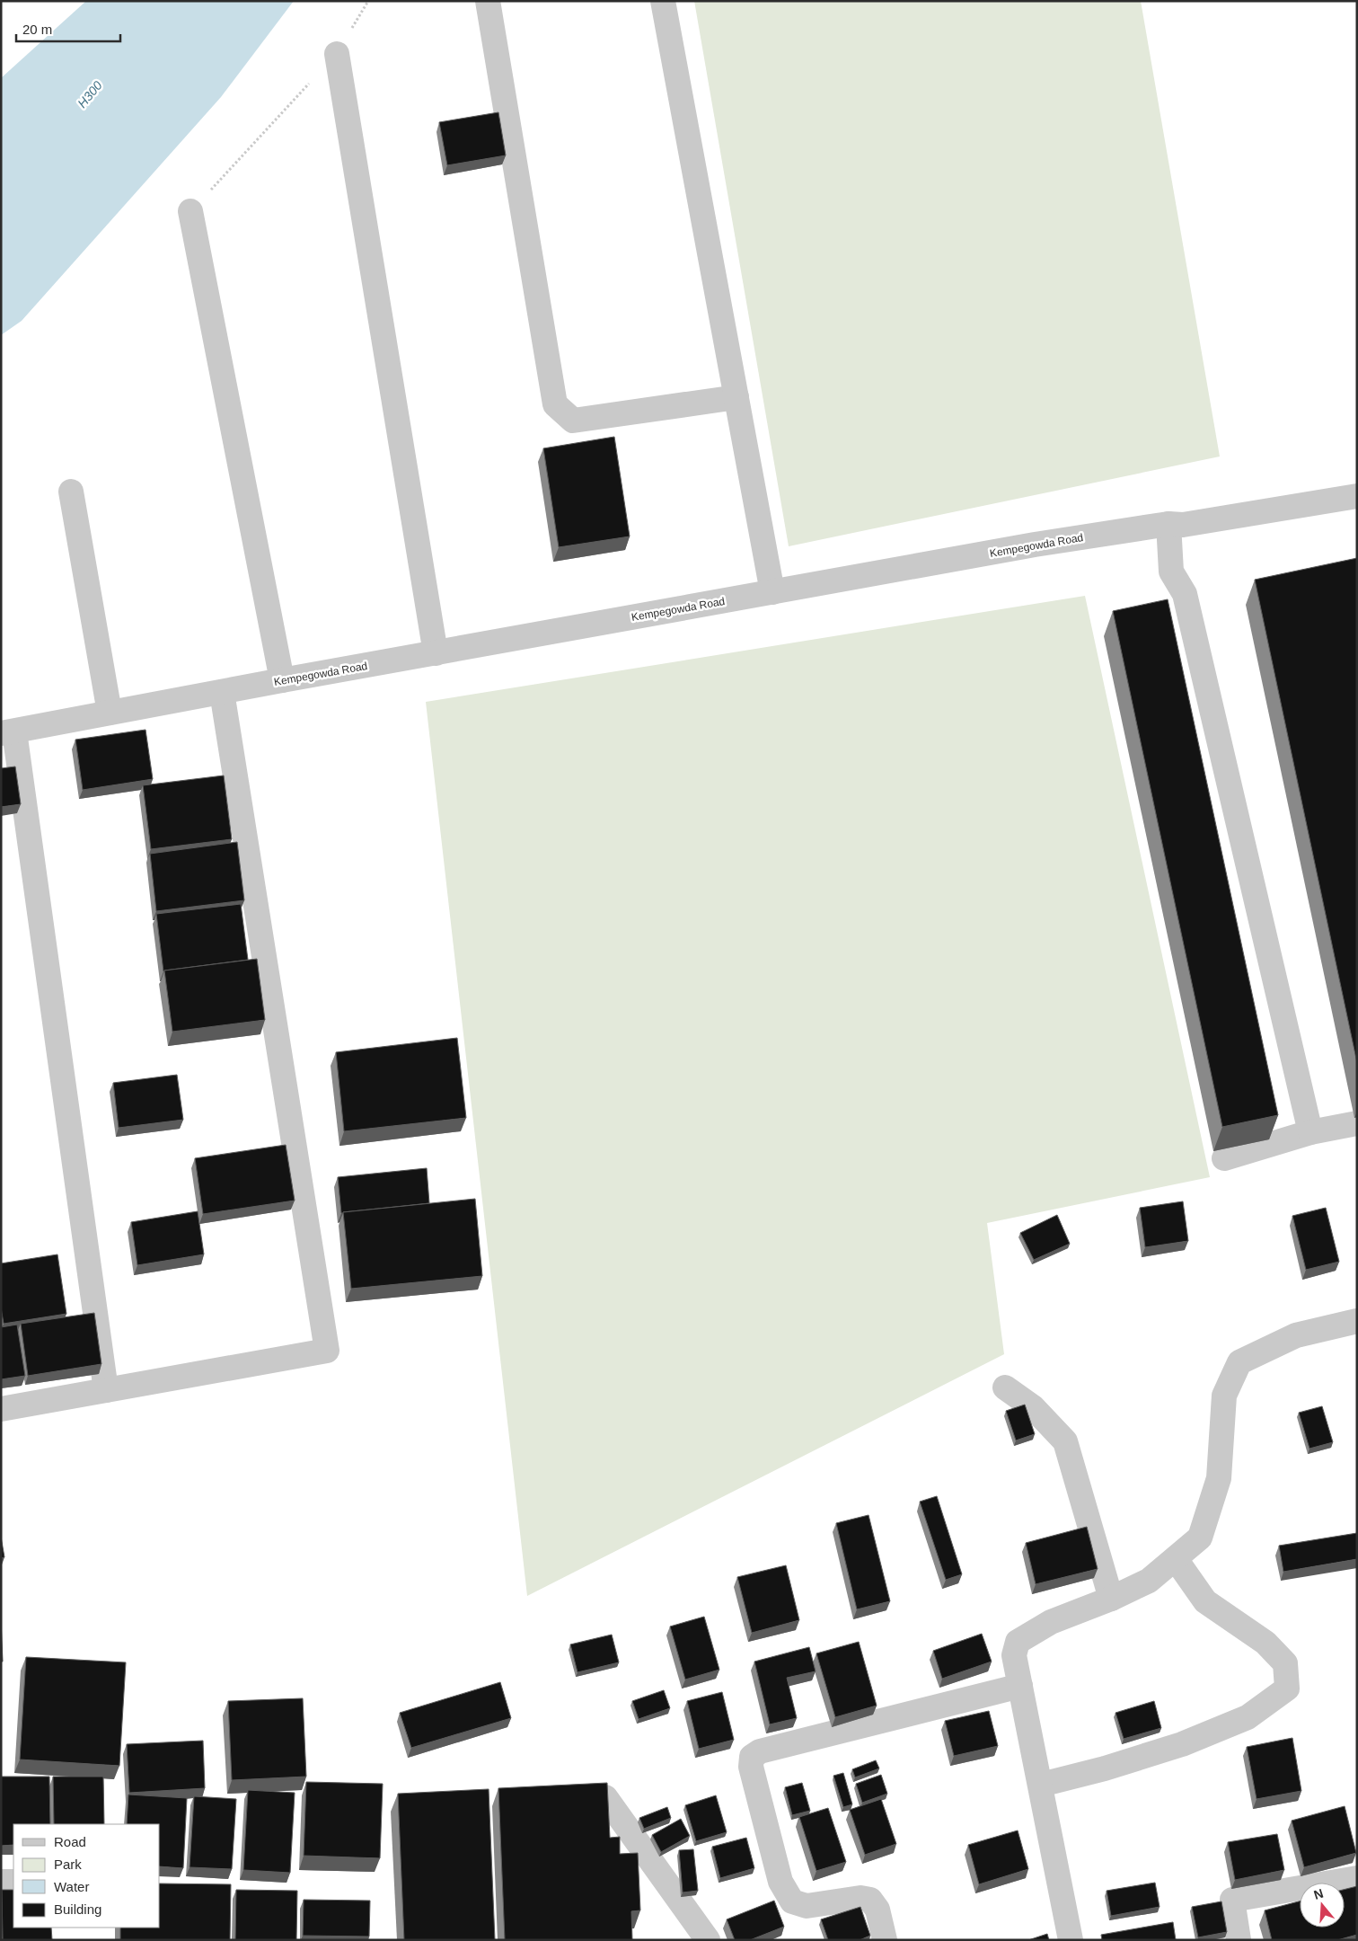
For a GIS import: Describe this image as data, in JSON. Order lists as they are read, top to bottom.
{
  "streets": {
    "street": ["Kempegowda Road"]
  },
  "water": ["H300"],
  "legend": [
    "Road",
    "Park",
    "Water",
    "Building"
  ],
  "scale_bar": "20 m",
  "north": "top"
}
